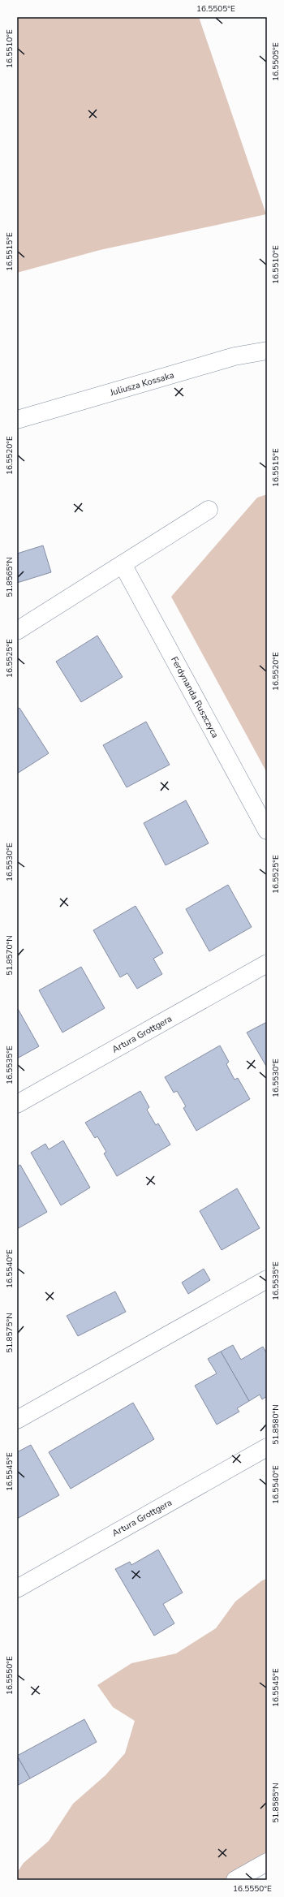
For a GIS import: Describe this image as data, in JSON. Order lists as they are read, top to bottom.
{
  "streets": {
    "street": ["Juliusza Kossaka", "Ferdynanda Ruszczyca", "Artura Grottgera"]
  },
  "coordinates": [
    "16.5505°E",
    "16.5510°E",
    "16.5515°E",
    "16.5520°E",
    "51.8565°N",
    "16.5525°E",
    "16.5530°E",
    "51.8570°N",
    "16.5535°E",
    "16.5540°E",
    "51.8575°N",
    "51.8580°N",
    "16.5545°E",
    "16.5550°E",
    "51.8585°N"
  ]
}
